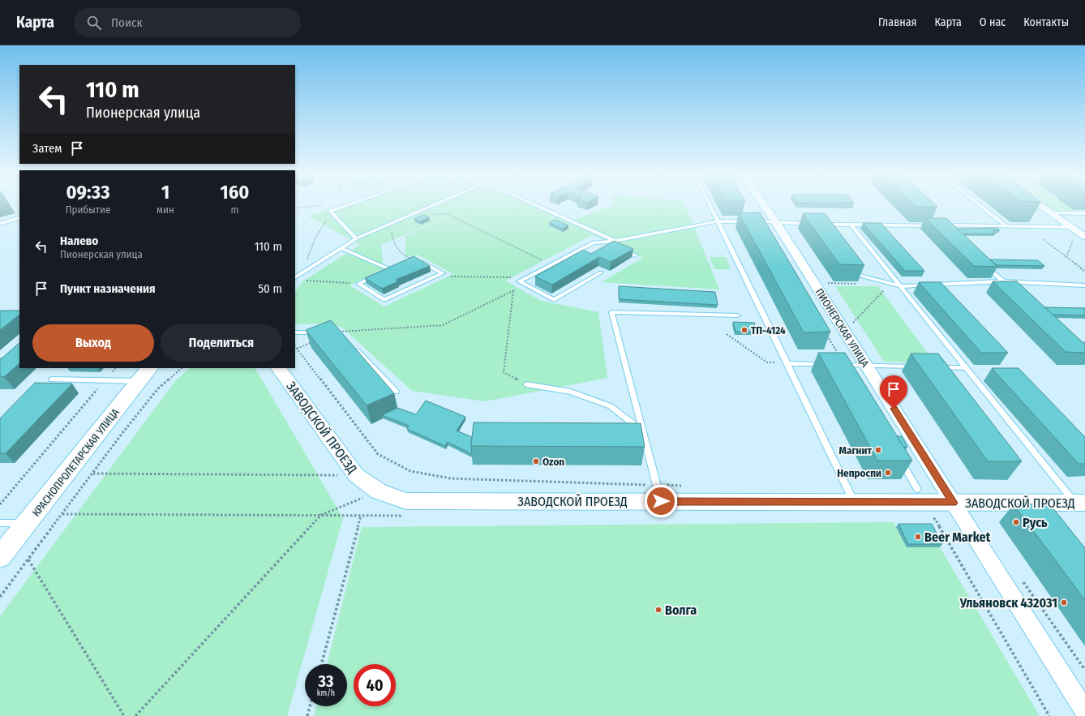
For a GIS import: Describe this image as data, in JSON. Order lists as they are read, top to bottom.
{
  "streets": {
    "main road": ["КРАСНОПРОЛЕТАРСКАЯ УЛИЦА"],
    "street": ["ПИОНЕРСКАЯ УЛИЦА", "ЗАВОДСКОЙ ПРОЕЗД"]
  },
  "crossings": [
    ["ПИОНЕРСКАЯ УЛИЦА", "ЗАВОДСКОЙ ПРОЕЗД"]
  ],
  "places": [
    "ТП-4124",
    "Магнит",
    "Ozon",
    "Непроспи",
    "Русь",
    "Beer Market",
    "Ульяновск 432031",
    "Волга"
  ],
  "page": {
    "header": "Карта",
    "search": "Поиск",
    "nav": [
      "Главная",
      "Карта",
      "О нас",
      "Контакты"
    ],
    "turn": ["110 m", "Пионерская улица"],
    "then": "Затем",
    "eta": [
      "09:33",
      "Прибытие",
      "1",
      "мин",
      "160",
      "m"
    ],
    "list": [
      {
        "name": "Налево",
        "note": "Пионерская улица",
        "value": "110 m"
      },
      {
        "name": "Пункт назначения",
        "value": "50 m"
      }
    ],
    "buttons": ["Выход", "Поделиться"],
    "speed": "33 km/h",
    "limit": "40"
  }
}
